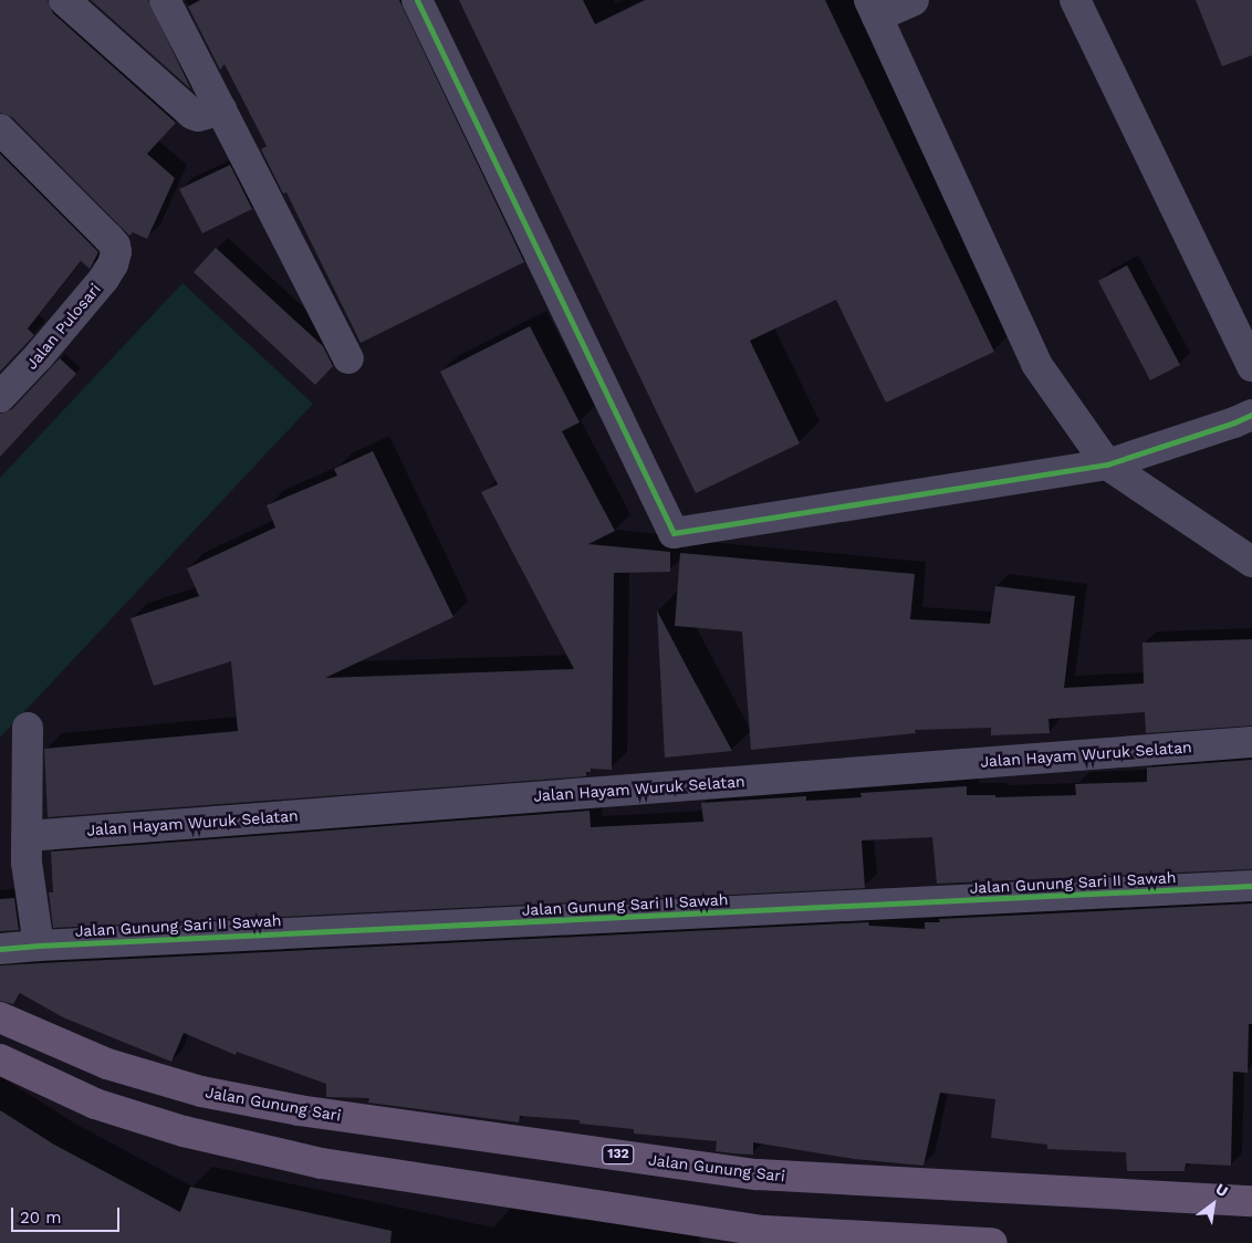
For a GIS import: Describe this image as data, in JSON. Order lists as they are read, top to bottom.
{
  "streets": {
    "main road": ["Jalan Gunung Sari", "132"],
    "street": ["Jalan Pulosari", "Jalan Hayam Wuruk Selatan", "Jalan Gunung Sari II Sawah"]
  },
  "scale_bar": "20 m",
  "north": "top right"
}
